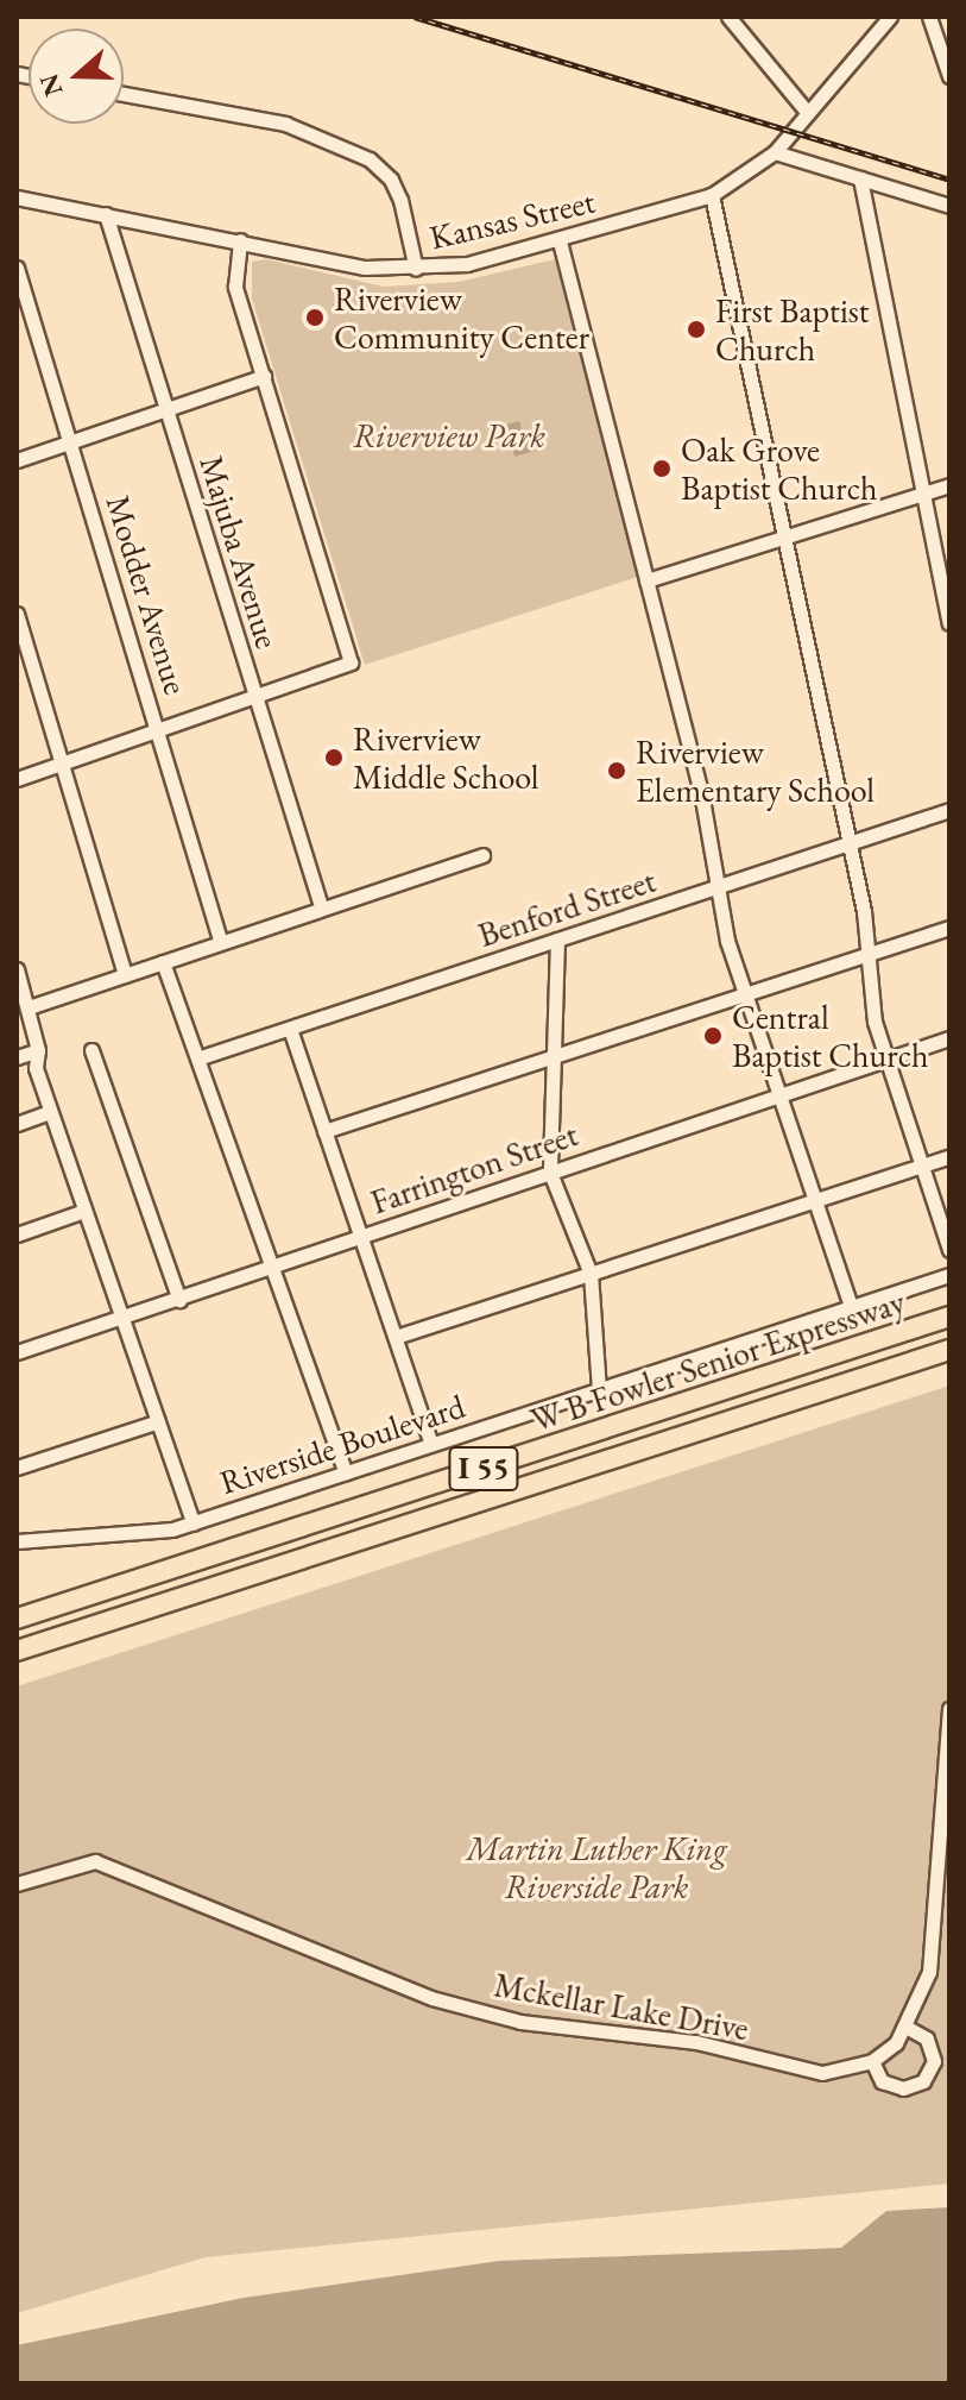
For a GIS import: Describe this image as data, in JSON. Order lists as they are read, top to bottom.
{
  "streets": {
    "highway": ["W B Fowler Senior Expressway", "I 55"],
    "street": [
      "Kansas Street",
      "Majuba Avenue",
      "Modder Avenue",
      "Benford Street",
      "Farrington Street",
      "Riverside Boulevard",
      "Mckellar Lake Drive"
    ]
  },
  "crossings": [
    ["Kansas Street", "Majuba Avenue"]
  ],
  "parks": ["Riverview Park", "Martin Luther King Riverside Park"],
  "places": [
    "Riverview Community Center",
    "First Baptist Church",
    "Oak Grove Baptist Church",
    "Riverview Middle School",
    "Riverview Elementary School",
    "Central Baptist Church"
  ],
  "north": "left"
}
